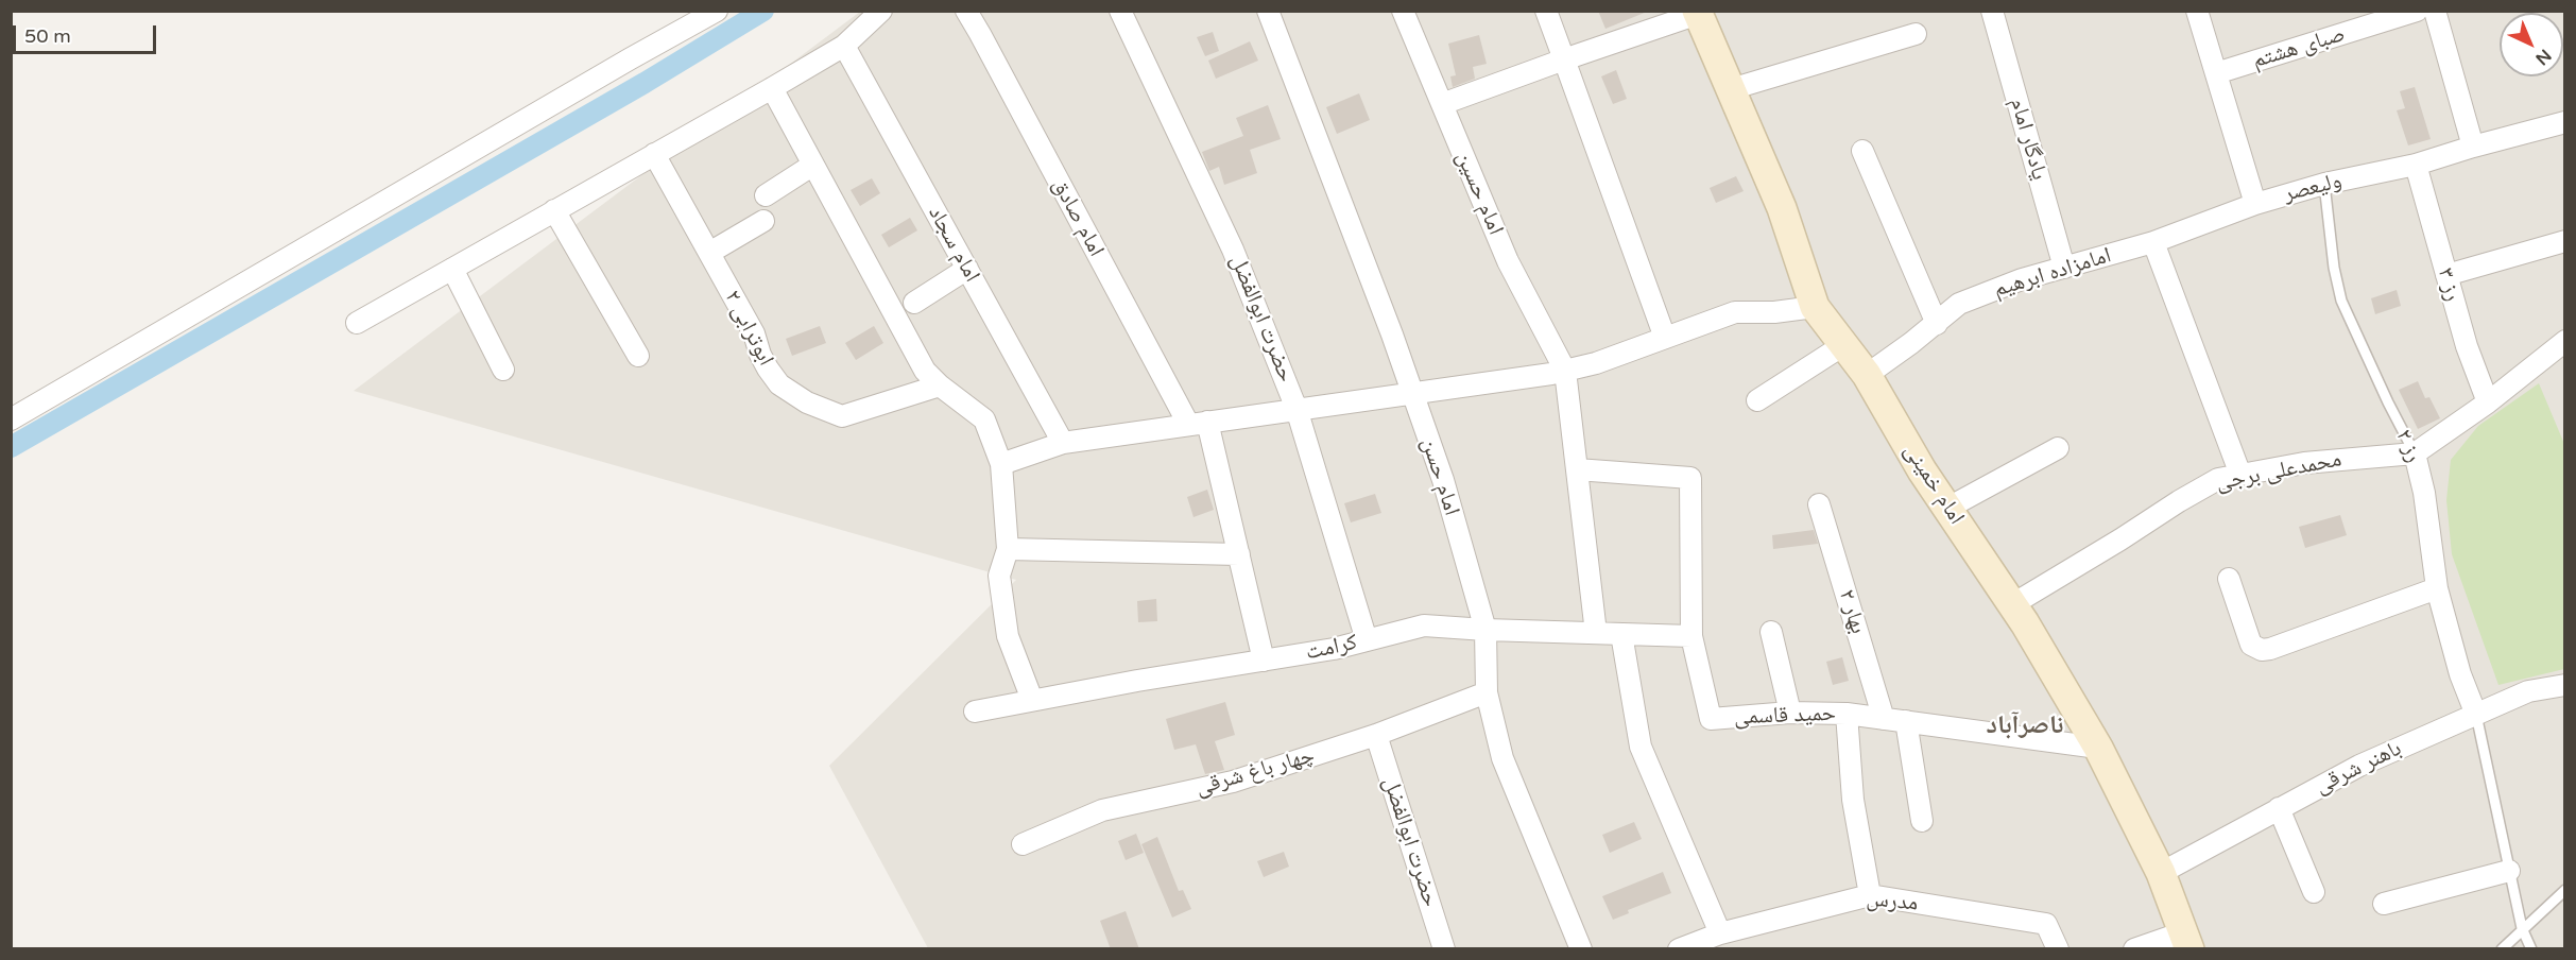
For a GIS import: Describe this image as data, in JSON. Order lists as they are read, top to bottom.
{
  "streets": {
    "street": [
      "صبای هشتم",
      "یادگار امام",
      "ولیعصر",
      "امام حسین",
      "امام صادق",
      "امام سجاد",
      "امامزاده ابرهیم",
      "رز ۳",
      "حضرت ابوالفضل",
      "ابوترابی ۲",
      "رز ۲",
      "محمدعلی برجی",
      "امام حسن",
      "امام خمینی",
      "بهار ۲",
      "کرامت",
      "حمید قاسمی",
      "باهنر شرقی",
      "چهار باغ شرقی",
      "مدرس"
    ]
  },
  "crossings": [
    ["صبای هشتم", "ولیعصر"],
    ["یادگار امام", "امامزاده ابرهیم"],
    ["ولیعصر", "امامزاده ابرهیم"],
    ["ولیعصر", "رز ۳"],
    ["ولیعصر", "رز ۲"],
    ["امام حسین", "کرامت"],
    ["امام حسین", "حمید قاسمی"],
    ["امام صادق", "کرامت"],
    ["امامزاده ابرهیم", "امام خمینی"],
    ["رز ۳", "محمدعلی برجی"],
    ["حضرت ابوالفضل", "کرامت"],
    ["حضرت ابوالفضل", "چهار باغ شرقی"],
    ["رز ۲", "محمدعلی برجی"],
    ["رز ۲", "باهنر شرقی"],
    ["محمدعلی برجی", "امام خمینی"],
    ["امام حسن", "کرامت"],
    ["امام حسن", "چهار باغ شرقی"],
    ["امام خمینی", "حمید قاسمی"],
    ["امام خمینی", "باهنر شرقی"],
    ["بهار ۲", "حمید قاسمی"],
    ["کرامت", "حمید قاسمی"]
  ],
  "districts": ["ناصرآباد"],
  "scale_bar": "50 m",
  "north": "bottom right"
}
